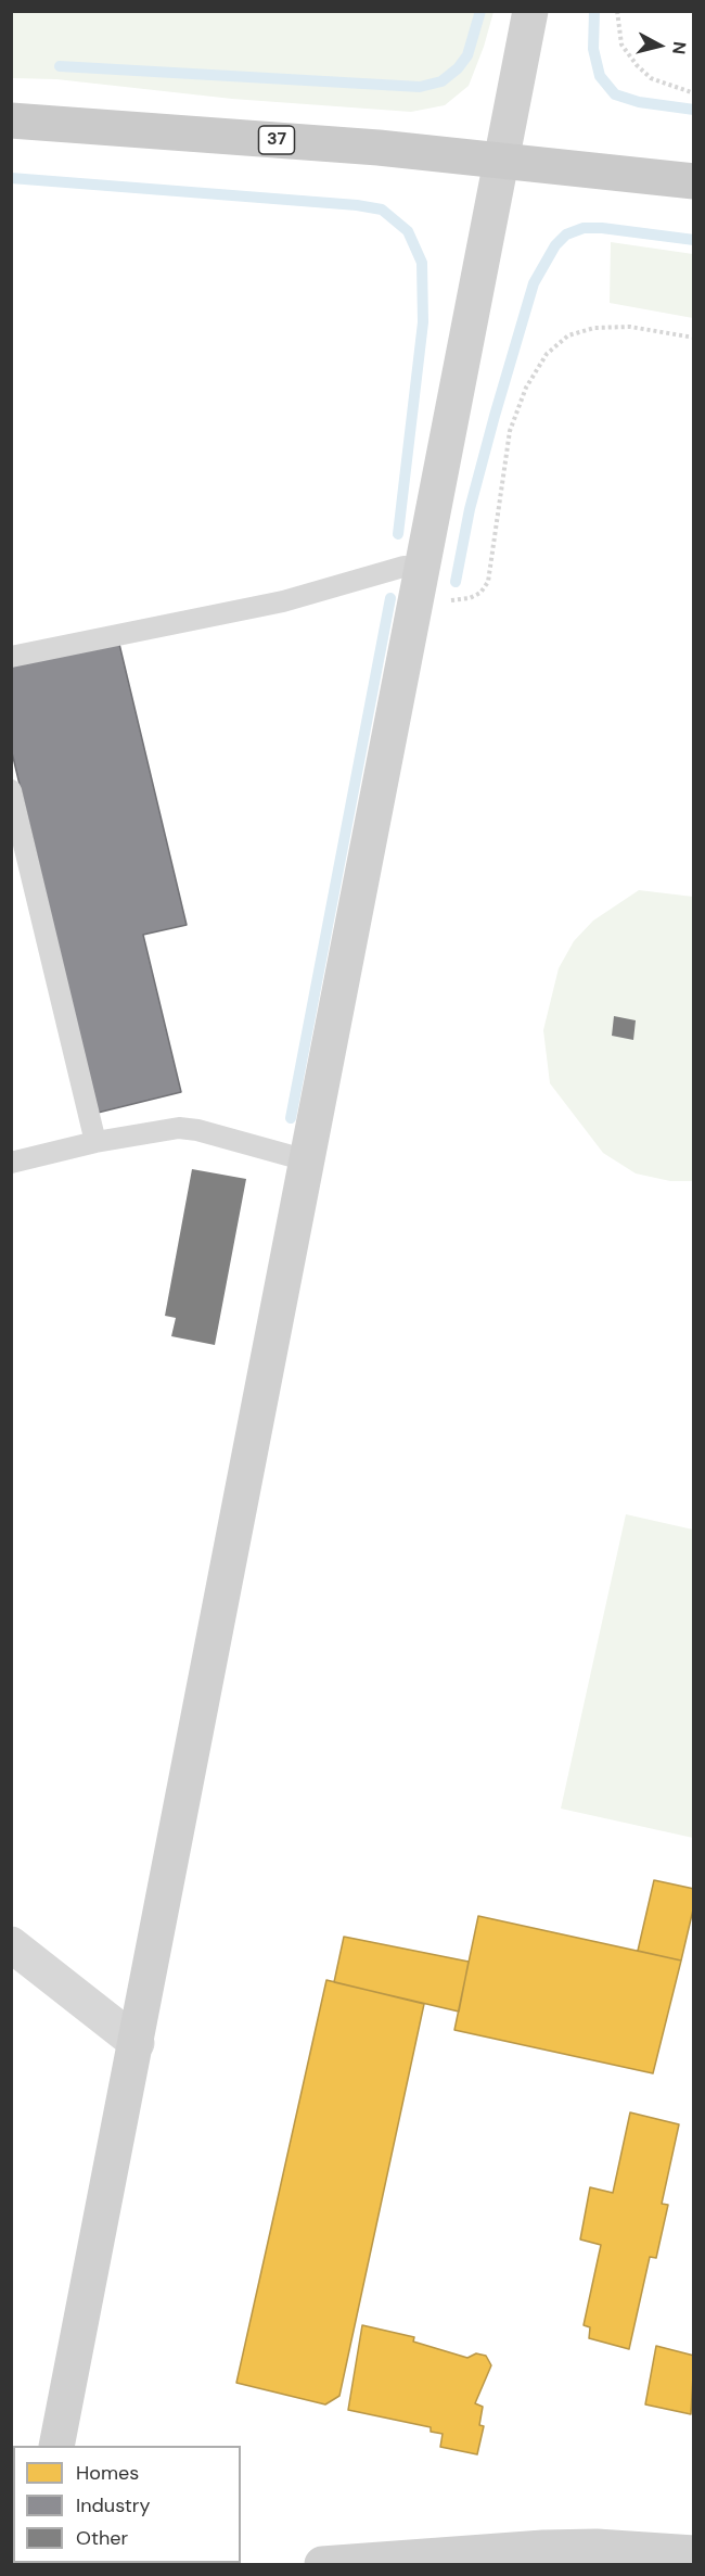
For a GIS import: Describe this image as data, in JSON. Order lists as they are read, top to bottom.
{
  "streets": {
    "main road": ["37"]
  },
  "legend": ["Homes", "Industry", "Other"],
  "north": "right"
}
